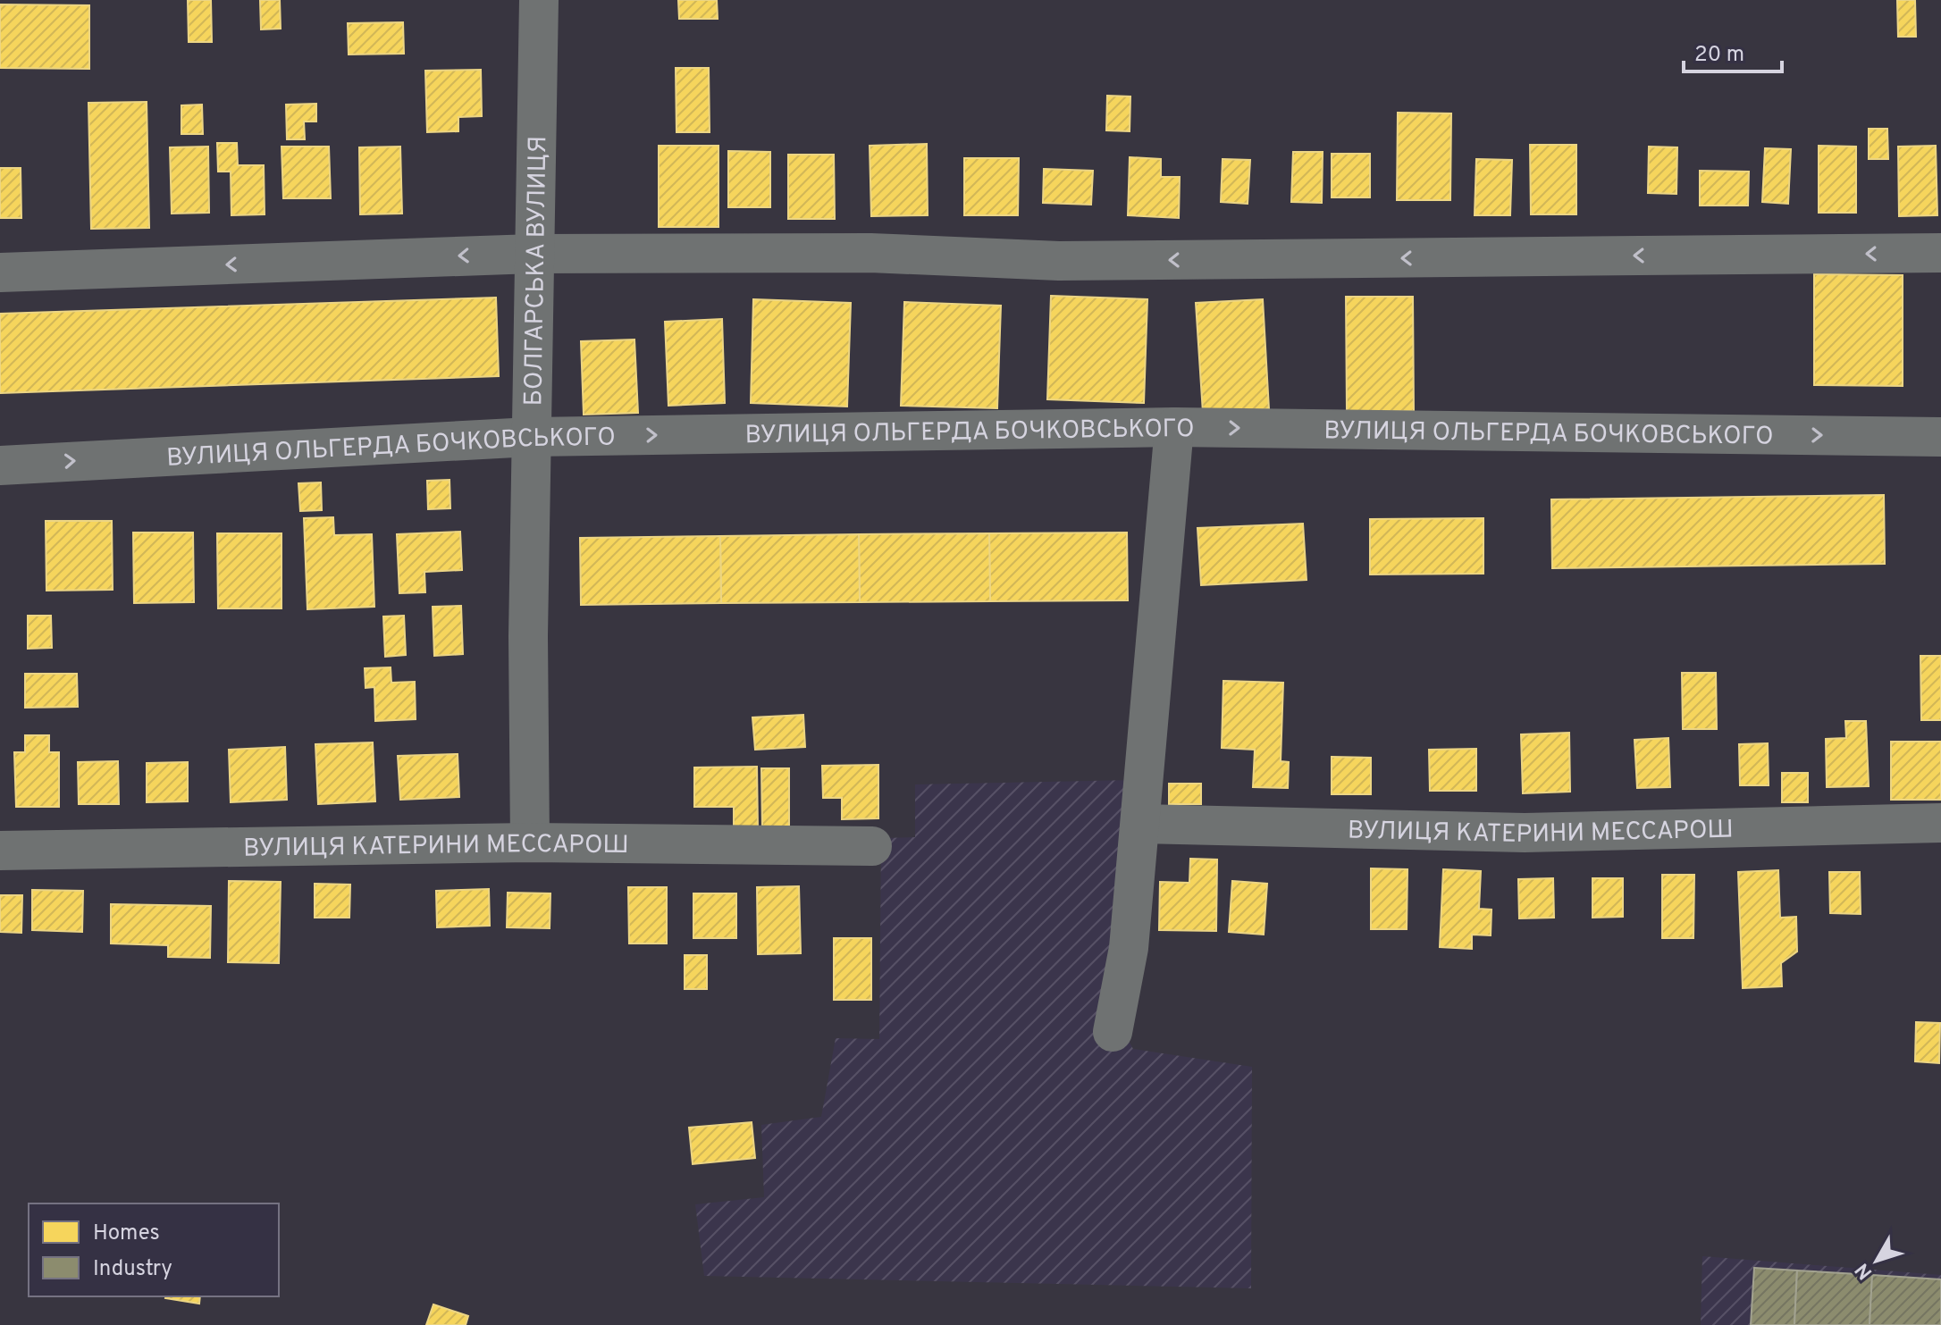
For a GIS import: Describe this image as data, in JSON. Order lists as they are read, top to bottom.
{
  "streets": {
    "street": ["БОЛГАРСЬКА ВУЛИЦЯ", "ВУЛИЦЯ ОЛЬГЕРДА БОЧКОВСЬКОГО", "ВУЛИЦЯ КАТЕРИНИ МЕССАРОШ"]
  },
  "crossings": [
    ["БОЛГАРСЬКА ВУЛИЦЯ", "ВУЛИЦЯ ОЛЬГЕРДА БОЧКОВСЬКОГО"],
    ["БОЛГАРСЬКА ВУЛИЦЯ", "ВУЛИЦЯ КАТЕРИНИ МЕССАРОШ"]
  ],
  "legend": ["Homes", "Industry"],
  "scale_bar": "20 m",
  "north": "bottom left"
}
